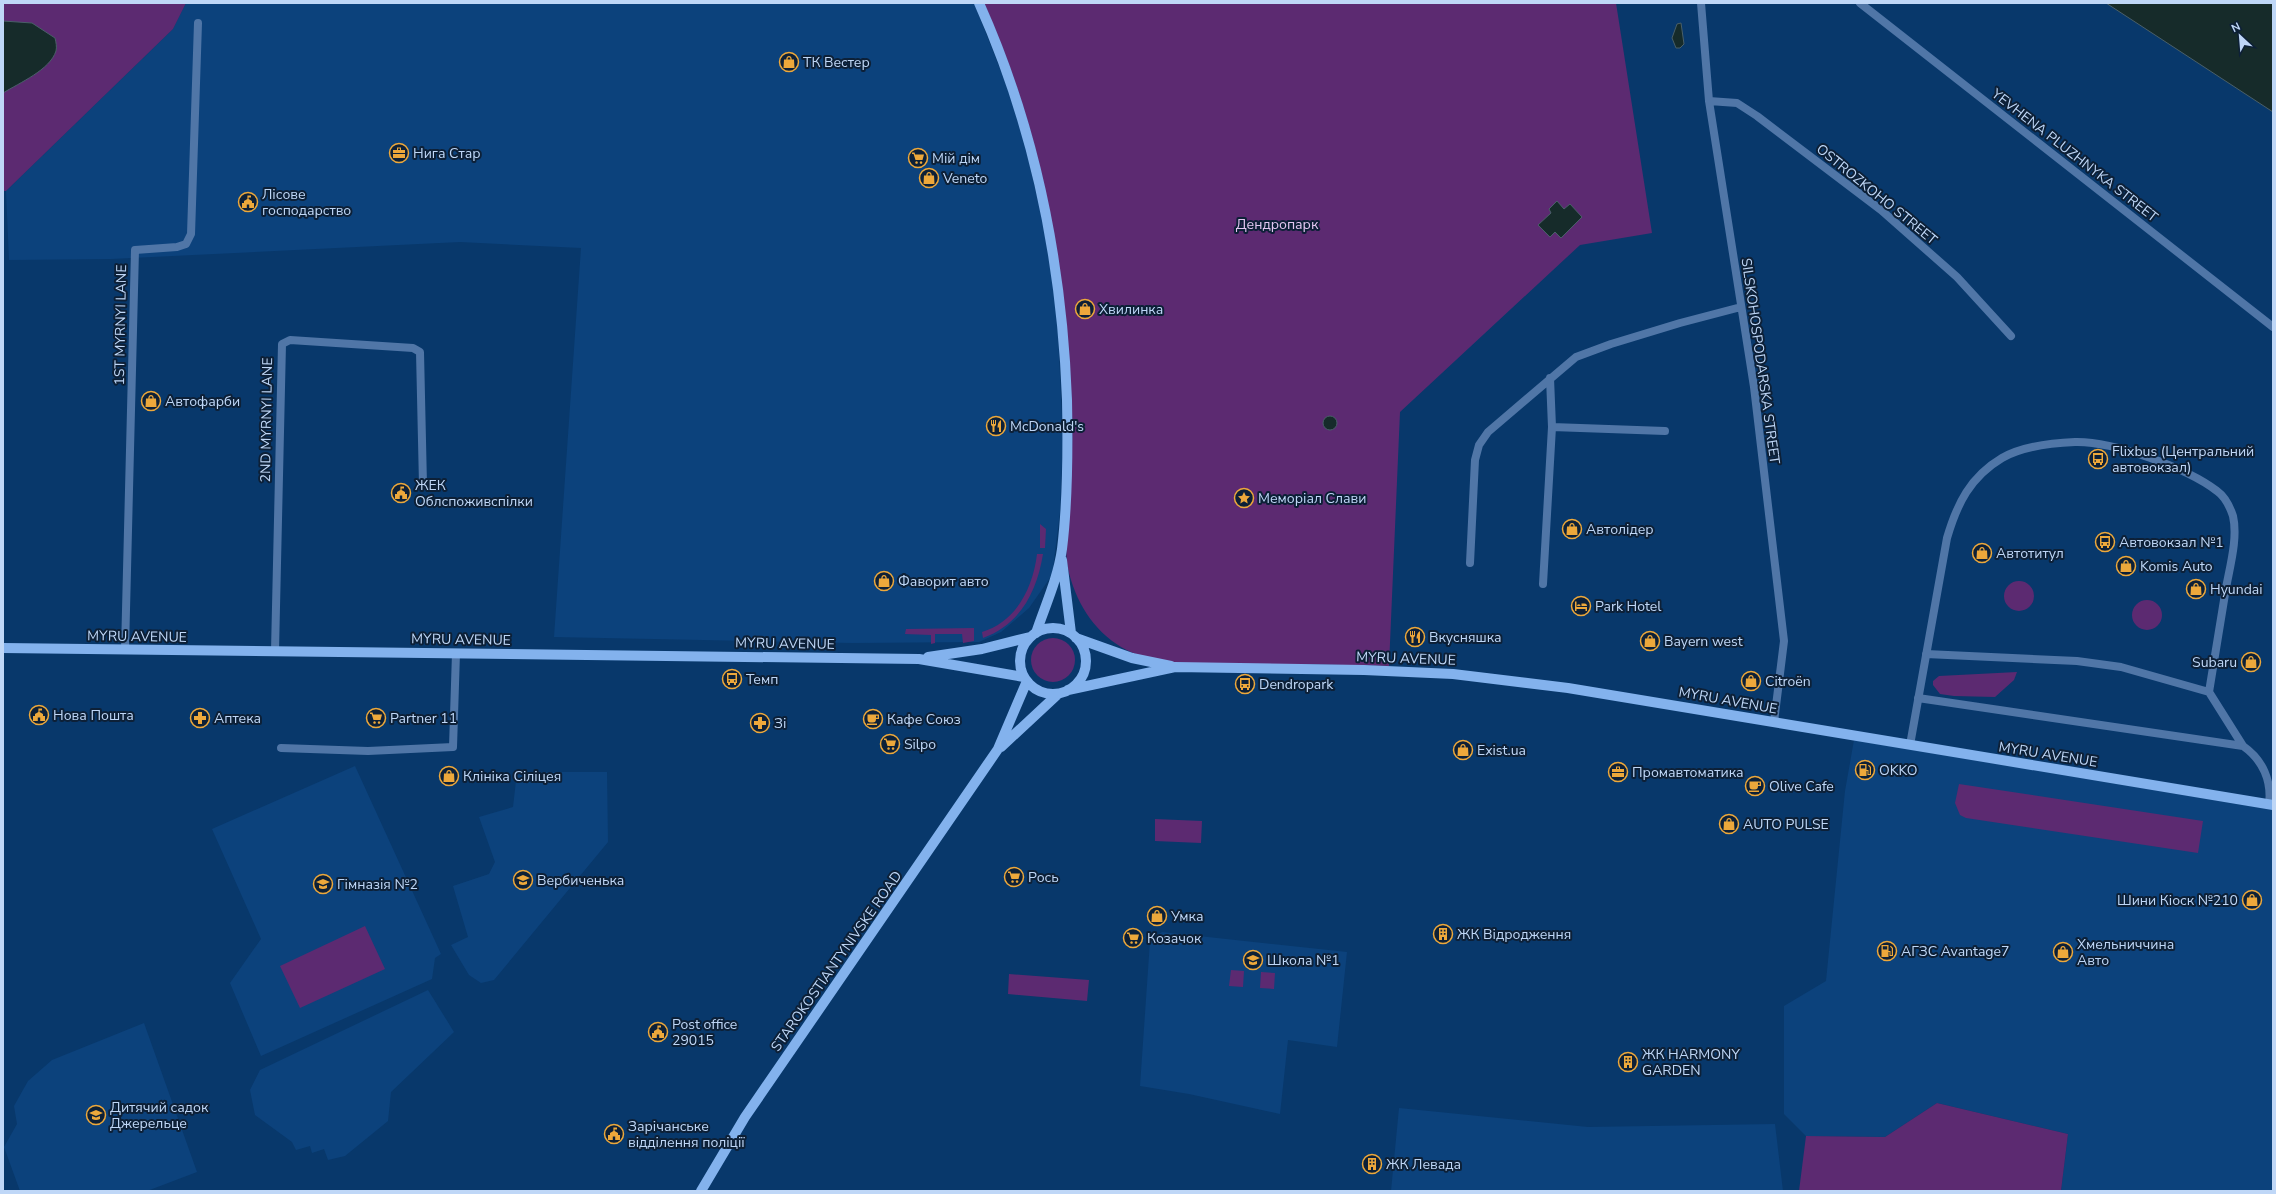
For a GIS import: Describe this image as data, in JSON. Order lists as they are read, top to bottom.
{
  "streets": {
    "main road": ["MYRU AVENUE", "STAROKOSTIANTYNIVSKE ROAD"],
    "street": [
      "YEVHENA PLUZHNYKA STREET",
      "OSTROZKOHO STREET",
      "1ST MYRNYI LANE",
      "SILSKOHOSPODARSKA STREET",
      "2ND MYRNYI LANE"
    ]
  },
  "crossings": [
    ["OSTROZKOHO STREET", "SILSKOHOSPODARSKA STREET"],
    ["1ST MYRNYI LANE", "MYRU AVENUE"],
    ["SILSKOHOSPODARSKA STREET", "MYRU AVENUE"],
    ["2ND MYRNYI LANE", "MYRU AVENUE"]
  ],
  "parks": ["Дендропарк"],
  "places": {
    "shop": [
      "ТК Вестер",
      "Veneto",
      "Хвилинка",
      "Автофарби",
      "Автолідер",
      "Автотитул",
      "Komis Auto",
      "Фаворит авто",
      "Hyundai",
      "Bayern west",
      "Subaru",
      "Citroën",
      "Exist.ua",
      "Клініка Сіліцея",
      "AUTO PULSE",
      "Шини Кіоск №210",
      "Умка",
      "Хмельниччина Авто"
    ],
    "office": ["Нига Стар", "Промавтоматика"],
    "supermarket": [
      "Мій дім",
      "Partner 11",
      "Silpo",
      "Рось",
      "Козачок"
    ],
    "public building": [
      "Лісове господарство",
      "ЖЕК Облспоживспілки",
      "Нова Пошта",
      "Post office 29015",
      "Зарічанське відділення поліції"
    ],
    "restaurant": ["McDonald's", "Вкусняшка"],
    "bus stop": [
      "Flixbus (Центральний автовокзал)",
      "Автовокзал №1",
      "Темп",
      "Dendropark"
    ],
    "place": ["Меморіал Слави"],
    "hotel": ["Park Hotel"],
    "pharmacy": ["Аптека", "Зі"],
    "cafe": ["Кафе Союз", "Olive Cafe"],
    "fuel station": ["OKKO", "АГЗС Avantage7"],
    "school or university": [
      "Вербиченька",
      "Гімназія №2",
      "Школа №1",
      "Дитячий садок Джерельце"
    ],
    "building": ["ЖК Відродження", "ЖК HARMONY GARDEN", "ЖК Левада"]
  },
  "north": "top left"
}
